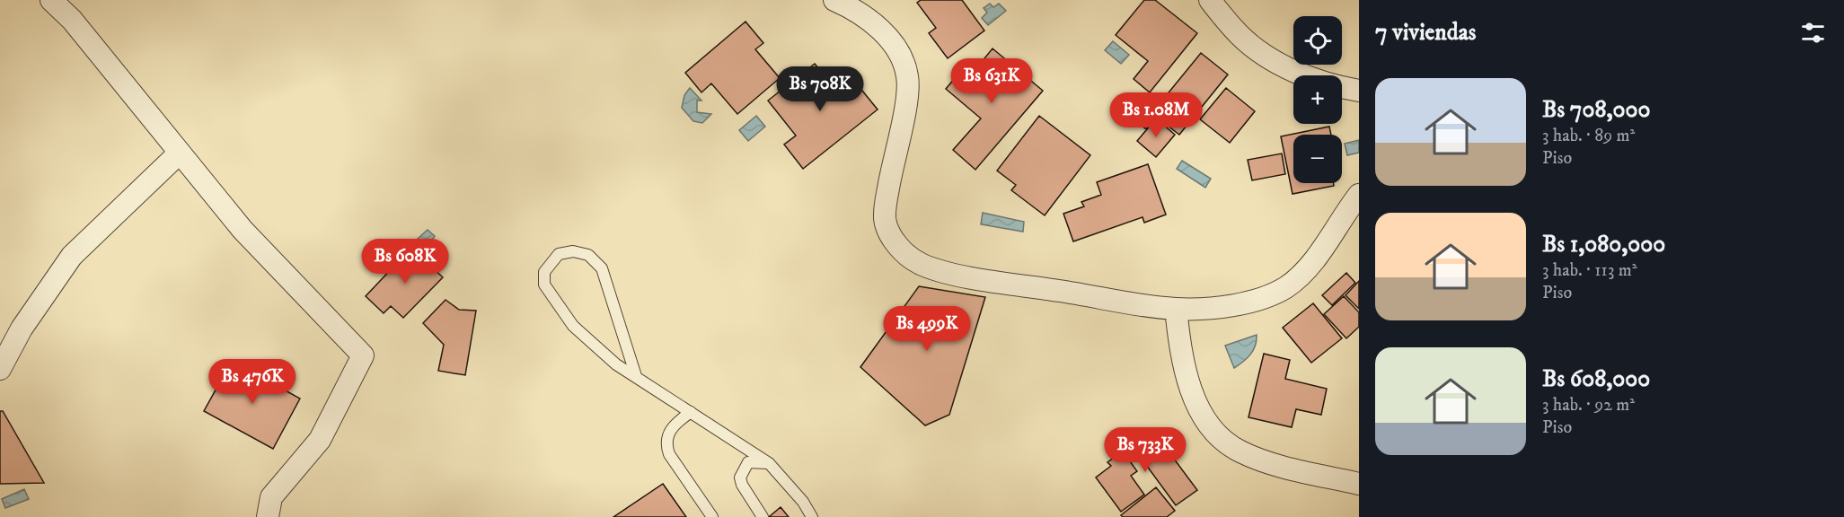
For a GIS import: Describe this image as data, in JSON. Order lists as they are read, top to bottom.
{
  "page": {
    "heading": "7 viviendas",
    "map_buttons": ["+", "−"],
    "price": [
      "Bs 631K",
      "Bs 708K",
      "Bs 1.08M",
      "Bs 608K",
      "Bs 499K",
      "Bs 476K",
      "Bs 733K"
    ],
    "list": [
      {
        "name": "Bs 708,000",
        "note": "3 hab. · 89 m² · Piso"
      },
      {
        "name": "Bs 1,080,000",
        "note": "3 hab. · 113 m² · Piso"
      },
      {
        "name": "Bs 608,000",
        "note": "3 hab. · 92 m² · Piso"
      }
    ]
  }
}
